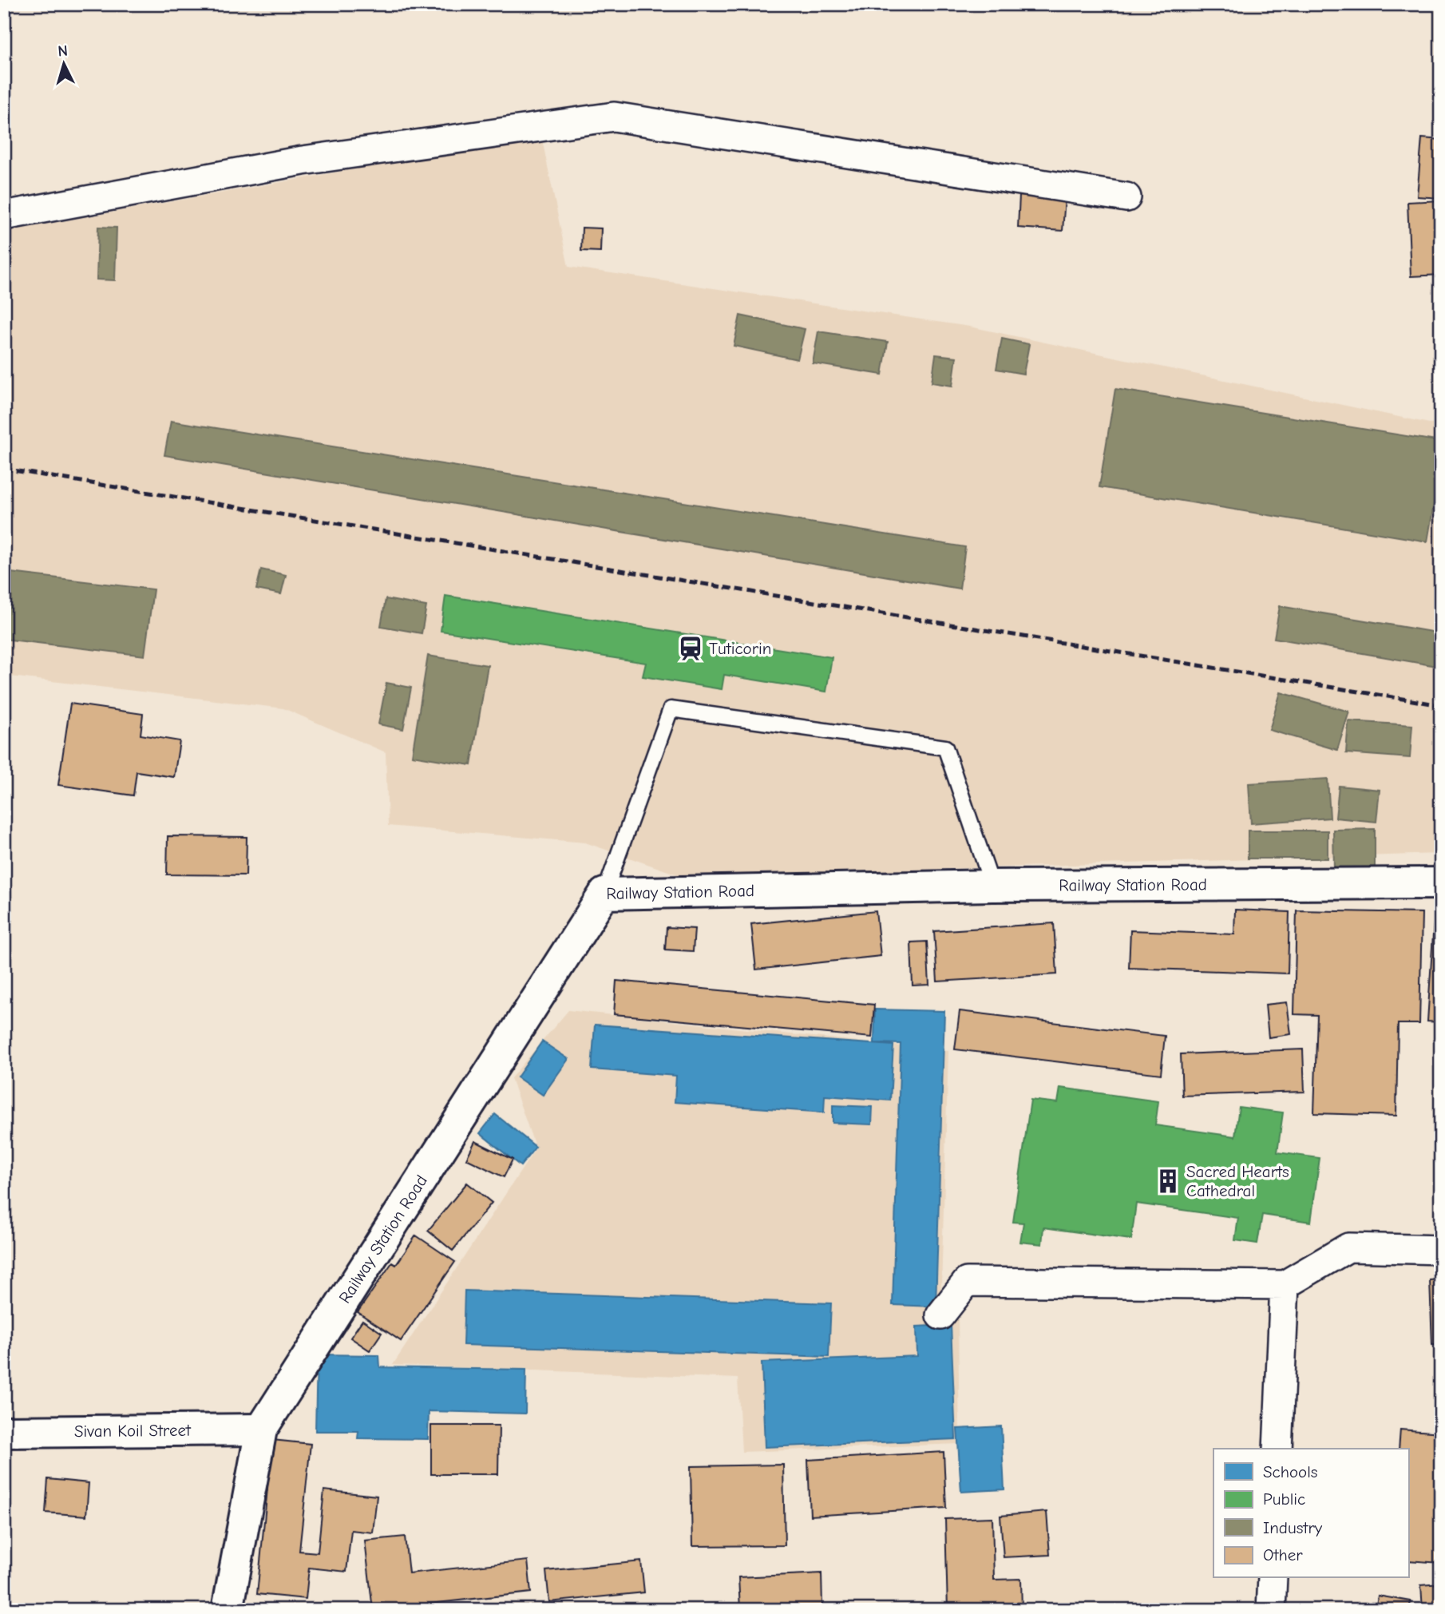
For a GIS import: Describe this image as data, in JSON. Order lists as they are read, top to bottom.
{
  "streets": {
    "street": ["Railway Station Road", "Sivan Koil Street"]
  },
  "crossings": [
    ["Railway Station Road", "Sivan Koil Street"]
  ],
  "places": {
    "station": ["Tuticorin"],
    "building": ["Sacred Hearts Cathedral"]
  },
  "legend": [
    "Schools",
    "Public",
    "Industry",
    "Other"
  ],
  "north": "top"
}
